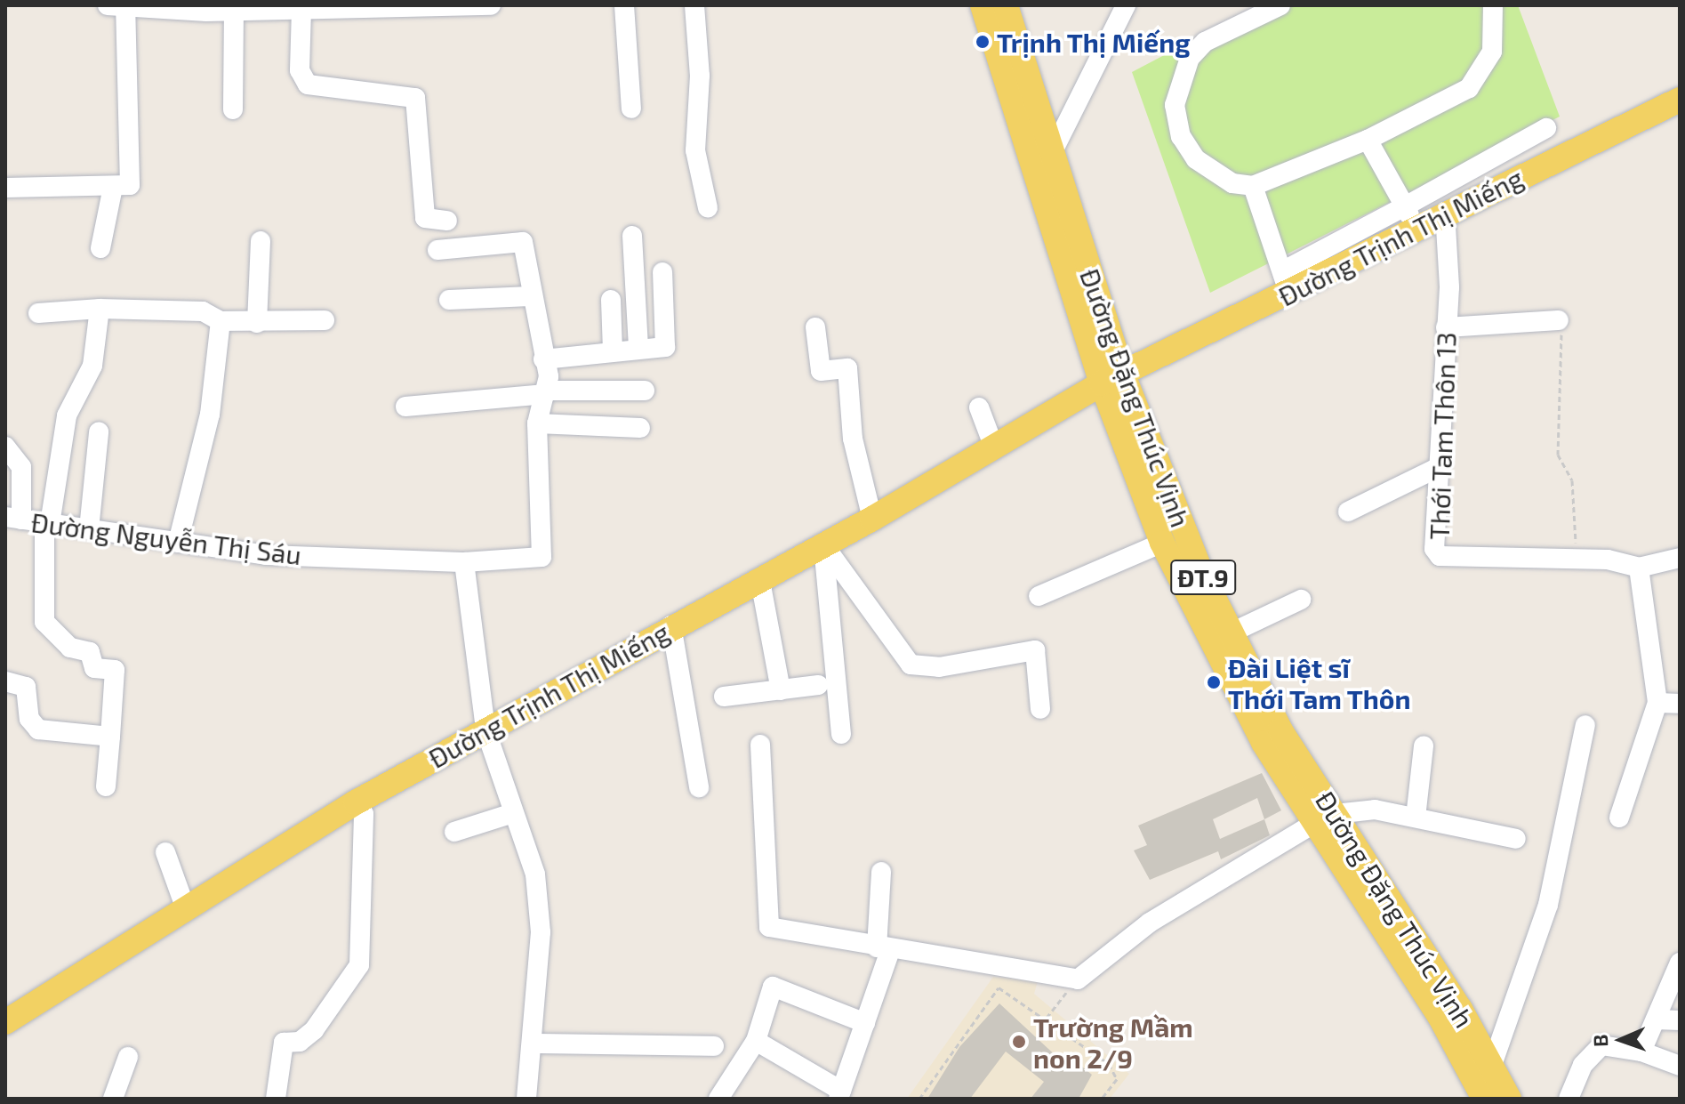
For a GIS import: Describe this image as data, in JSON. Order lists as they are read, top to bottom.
{
  "streets": {
    "main road": ["Đường Trịnh Thị Miếng", "Đường Đặng Thúc Vịnh", "ĐT.9"],
    "street": ["Thới Tam Thôn 13", "Đường Nguyễn Thị Sáu"]
  },
  "crossings": [
    ["Đường Trịnh Thị Miếng", "Đường Đặng Thúc Vịnh"],
    ["Đường Trịnh Thị Miếng", "Thới Tam Thôn 13"]
  ],
  "places": ["Trịnh Thị Miếng", "Đài Liệt sĩ Thới Tam Thôn", "Trường Mầm non 2/9"],
  "north": "left"
}
